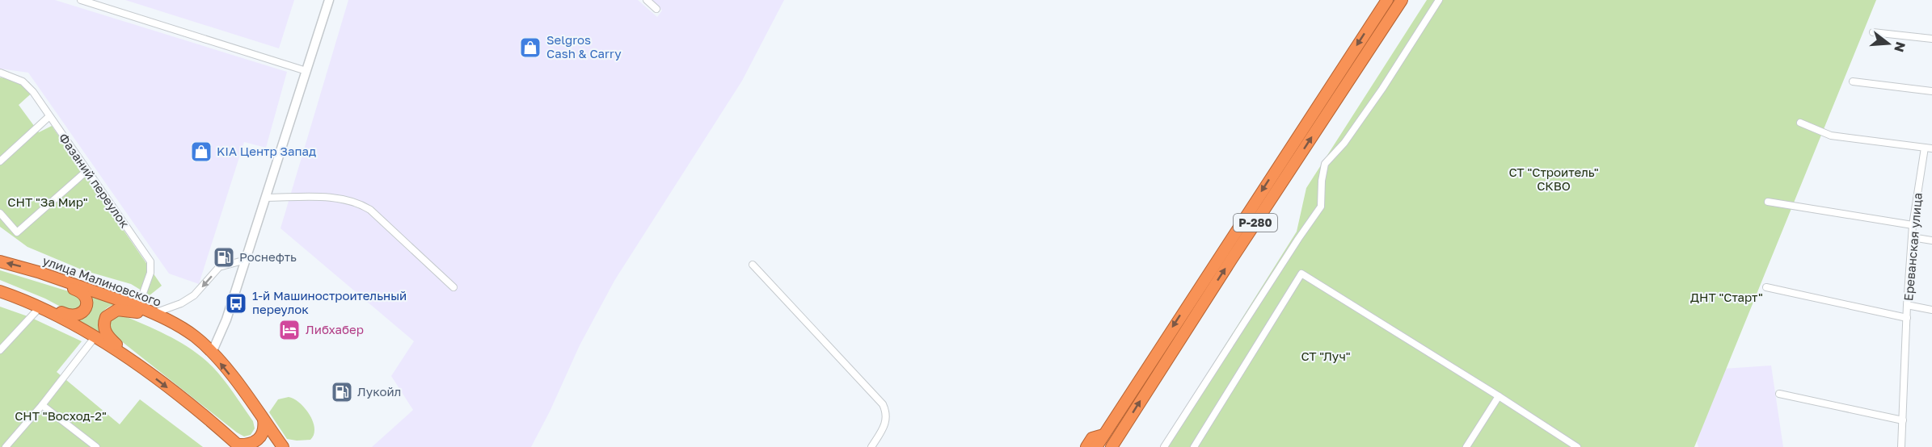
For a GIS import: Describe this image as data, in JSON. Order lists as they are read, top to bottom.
{
  "streets": {
    "highway": ["Р-280", "улица Малиновского"],
    "street": ["Фазаний переулок", "Ереванская улица"]
  },
  "crossings": [
    ["Фазаний переулок", "улица Малиновского"]
  ],
  "parks": [
    "СТ \"Строитель\" СКВО",
    "СНТ \"За Мир\"",
    "ДНТ \"Старт\"",
    "СТ \"Луч\"",
    "СНТ \"Восход-2\""
  ],
  "places": {
    "shop": ["Selgros Cash & Carry", "KIA Центр Запад"],
    "fuel station": ["Роснефть", "Лукойл"],
    "bus stop": ["1-й Машиностроительный переулок"],
    "hotel": ["Либхабер"]
  },
  "north": "right"
}
